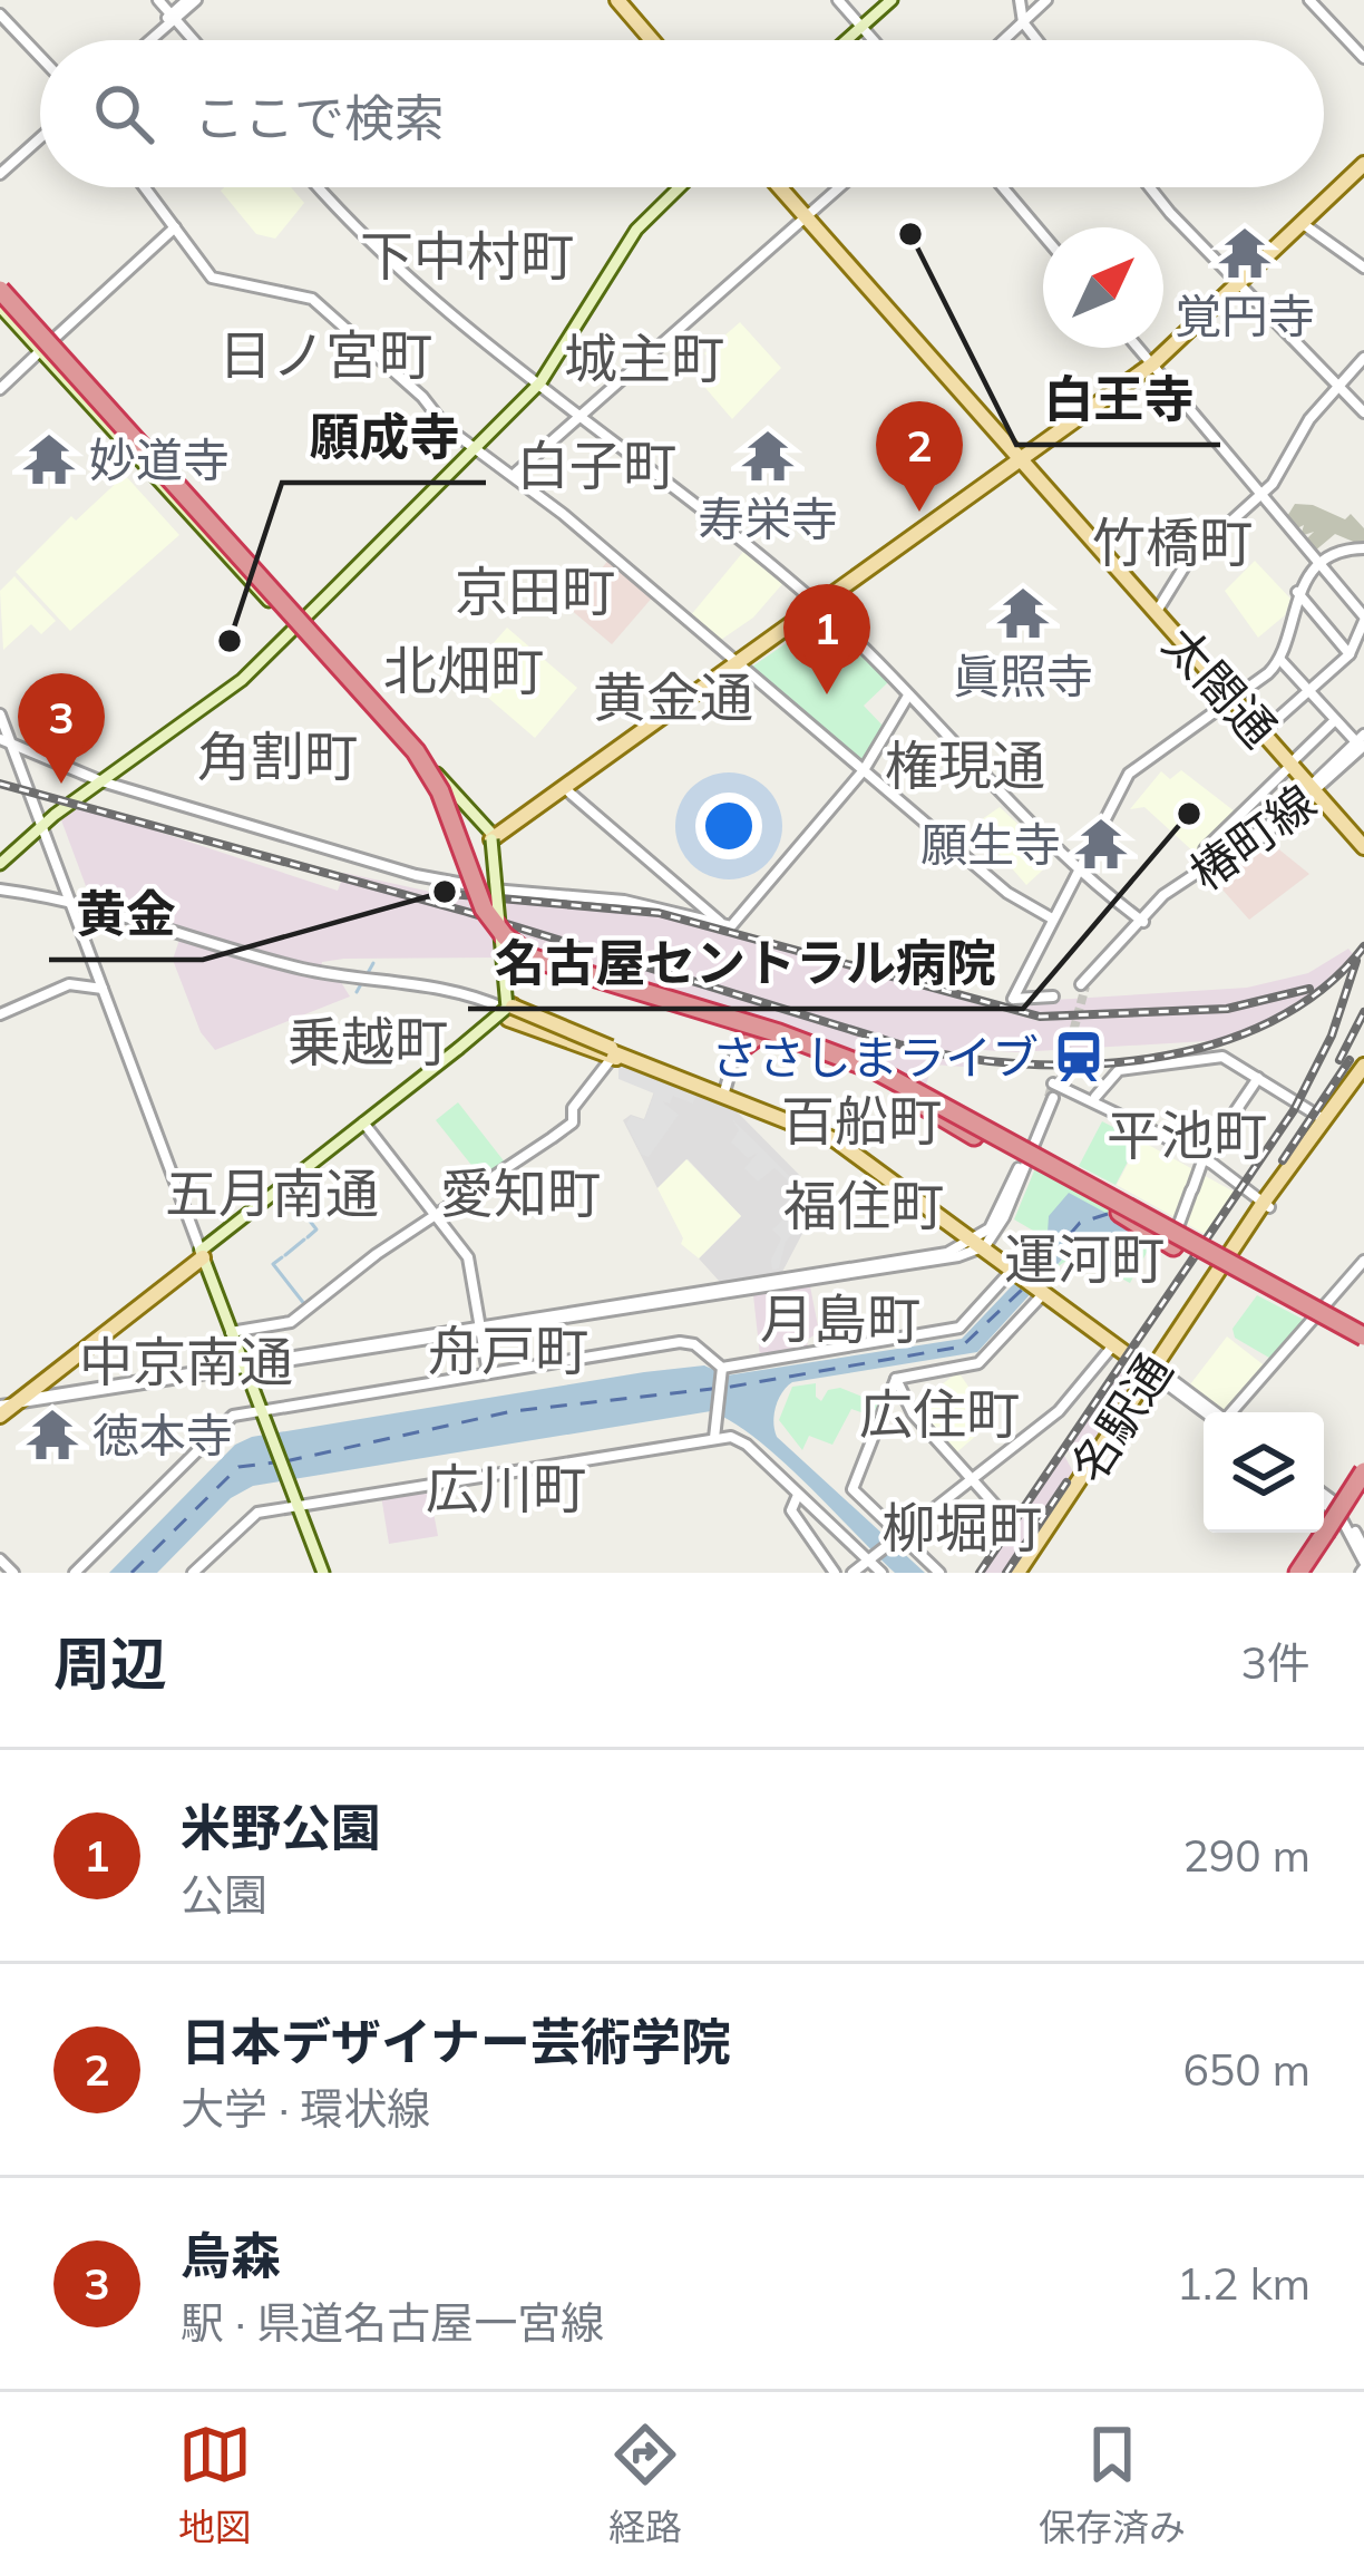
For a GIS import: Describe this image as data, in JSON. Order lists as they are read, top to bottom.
{
  "streets": {
    "main road": ["太閤通", "名駅通"],
    "street": ["椿町線"]
  },
  "crossings": [
    ["太閤通", "椿町線"]
  ],
  "districts": [
    "下中村町",
    "日ノ宮町",
    "城主町",
    "白子町",
    "竹橋町",
    "京田町",
    "北畑町",
    "黄金通",
    "角割町",
    "権現通",
    "乗越町",
    "百船町",
    "平池町",
    "五月南通",
    "愛知町",
    "福住町",
    "運河町",
    "月島町",
    "舟戸町",
    "中京南通",
    "広住町",
    "広川町",
    "柳堀町"
  ],
  "places": {
    "other": [
      "白王寺",
      "願成寺",
      "名古屋セントラル病院",
      "黄金"
    ],
    "temple": [
      "覚円寺",
      "寿栄寺",
      "妙道寺",
      "眞照寺",
      "願生寺",
      "徳本寺"
    ],
    "station": ["ささしまライブ"]
  },
  "north": "top right",
  "page": {
    "search": "ここで検索",
    "pins": ["2", "1", "3"],
    "heading": ["周辺", "3件"],
    "list": [
      {
        "mark": "1",
        "name": "米野公園",
        "note": "公園",
        "value": "290 m"
      },
      {
        "mark": "2",
        "name": "日本デザイナー芸術学院",
        "note": "大学 · 環状線",
        "value": "650 m"
      },
      {
        "mark": "3",
        "name": "烏森",
        "note": "駅 · 県道名古屋一宮線",
        "value": "1.2 km"
      }
    ],
    "nav": ["地図", "経路", "保存済み"]
  }
}
